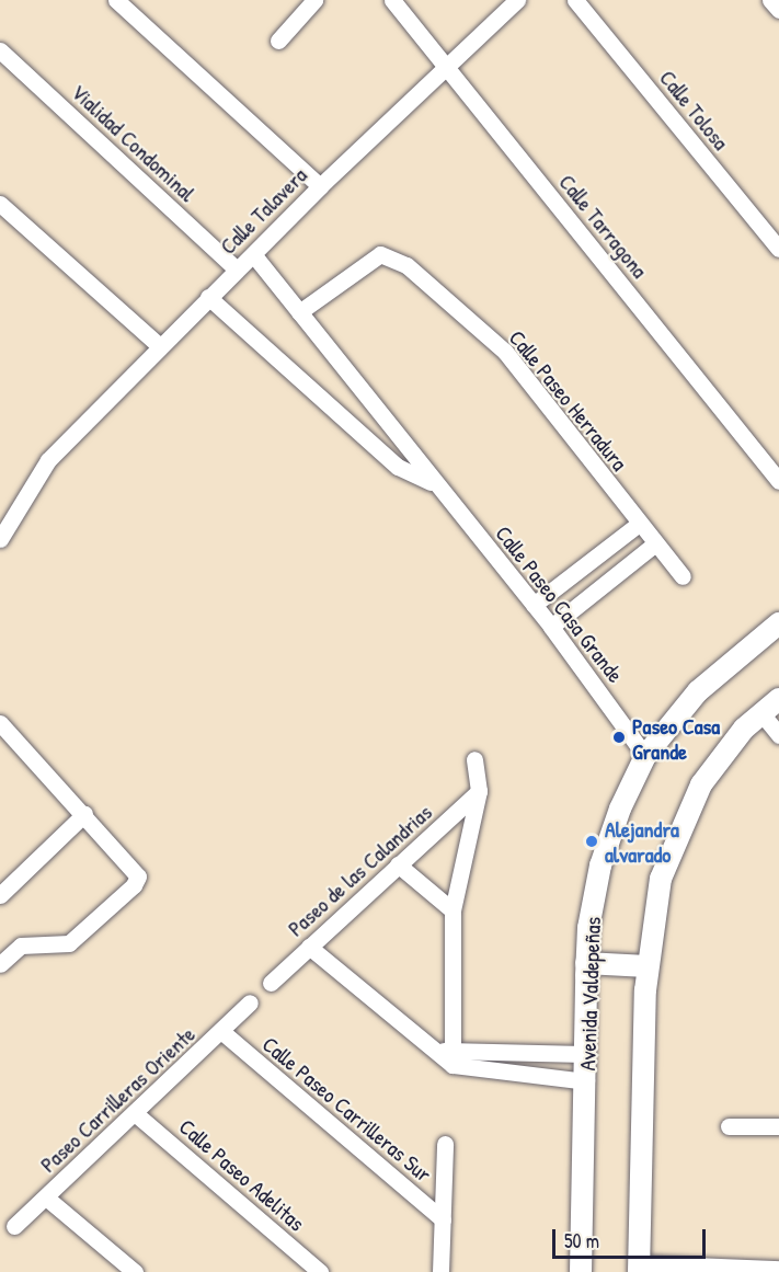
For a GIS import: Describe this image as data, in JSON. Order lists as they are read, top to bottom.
{
  "streets": {
    "street": [
      "Calle Tolosa",
      "Vialidad Condominal",
      "Calle Talavera",
      "Calle Tarragona",
      "Calle Paseo Herradura",
      "Calle Paseo Casa Grande",
      "Paseo de las Calandrias",
      "Avenida Valdepeñas",
      "Paseo Carrilleras Oriente",
      "Calle Paseo Carrilleras Sur",
      "Calle Paseo Adelitas"
    ]
  },
  "crossings": [
    ["Vialidad Condominal", "Calle Talavera"],
    ["Calle Talavera", "Calle Tarragona"],
    ["Calle Talavera", "Calle Paseo Casa Grande"],
    ["Calle Paseo Herradura", "Calle Paseo Casa Grande"],
    ["Calle Paseo Casa Grande", "Avenida Valdepeñas"],
    ["Paseo Carrilleras Oriente", "Calle Paseo Carrilleras Sur"],
    ["Paseo Carrilleras Oriente", "Calle Paseo Adelitas"]
  ],
  "places": ["Paseo Casa Grande", "Alejandra alvarado"],
  "scale_bar": "50 m"
}
